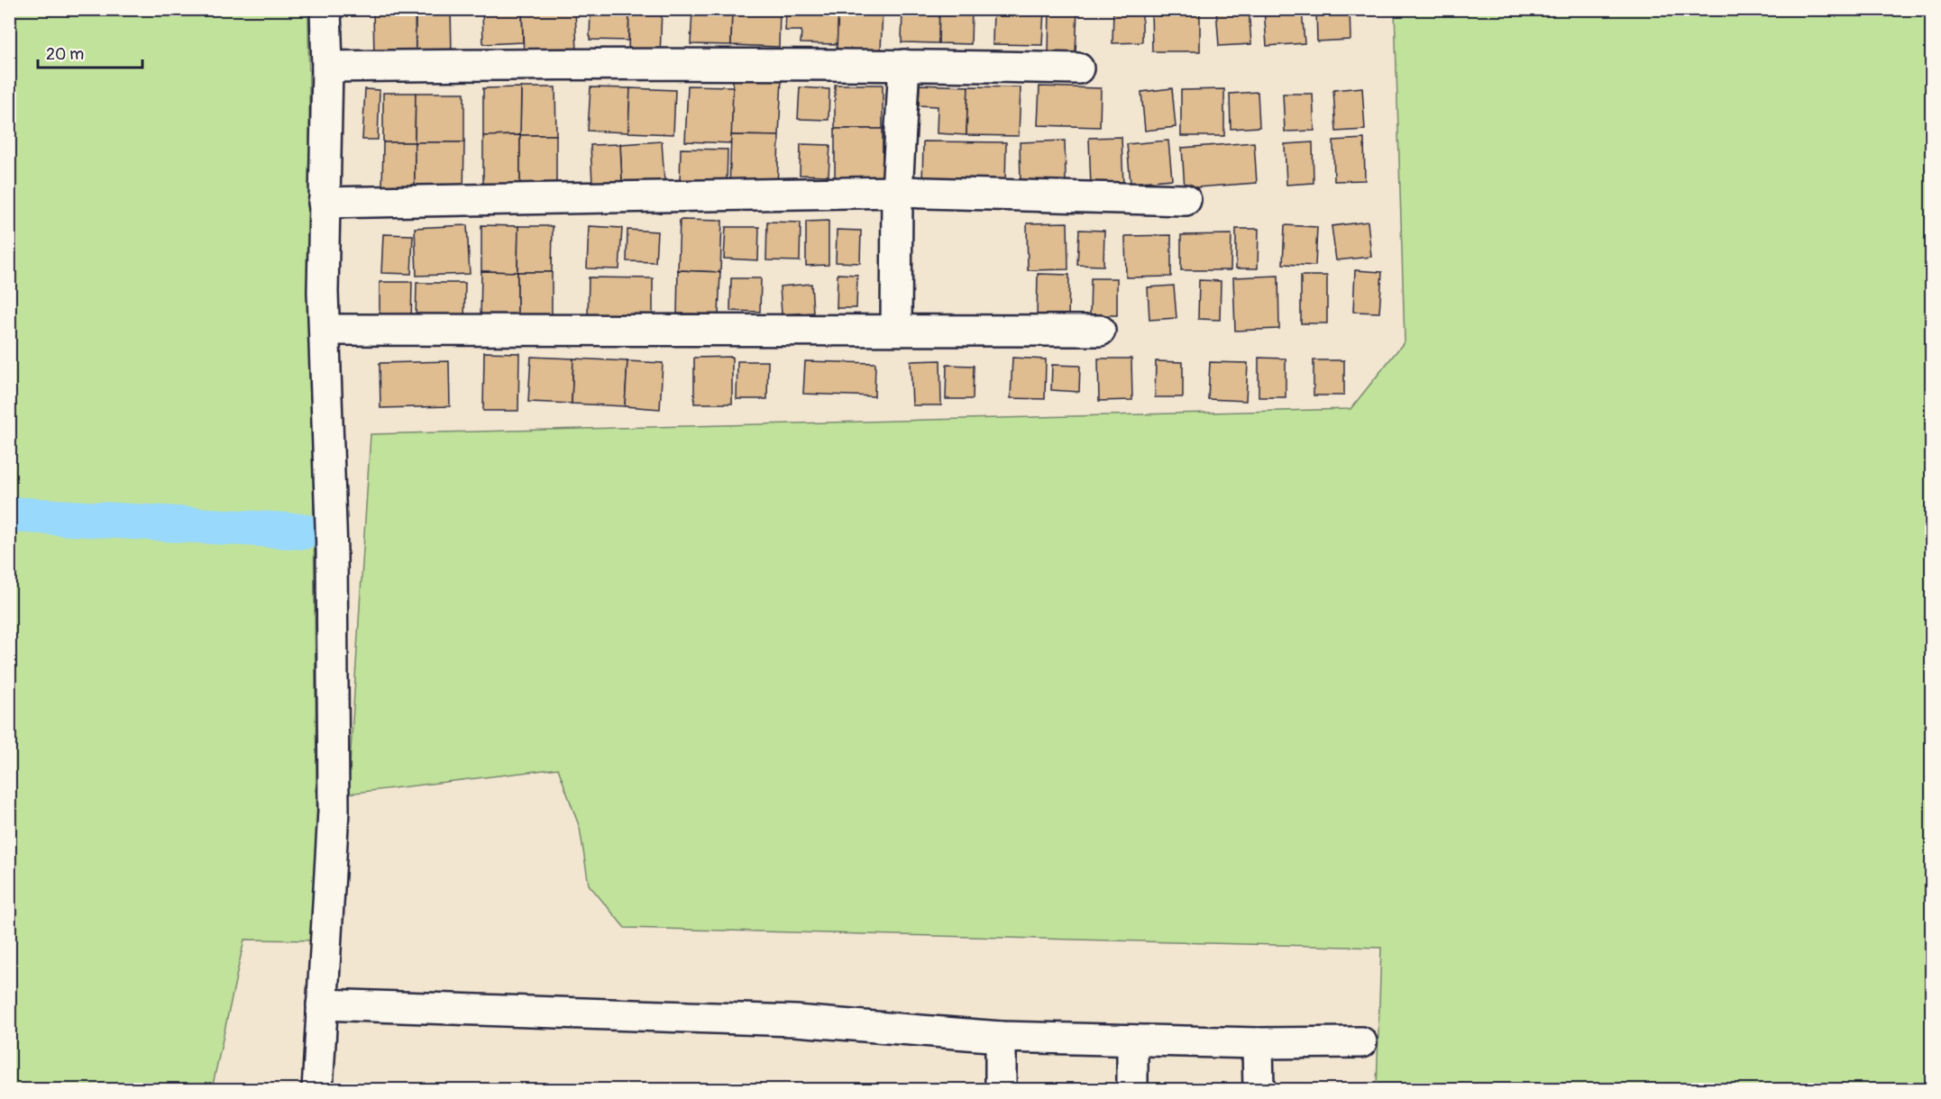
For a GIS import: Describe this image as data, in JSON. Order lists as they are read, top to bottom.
{
  "scale_bar": "20 m"
}
